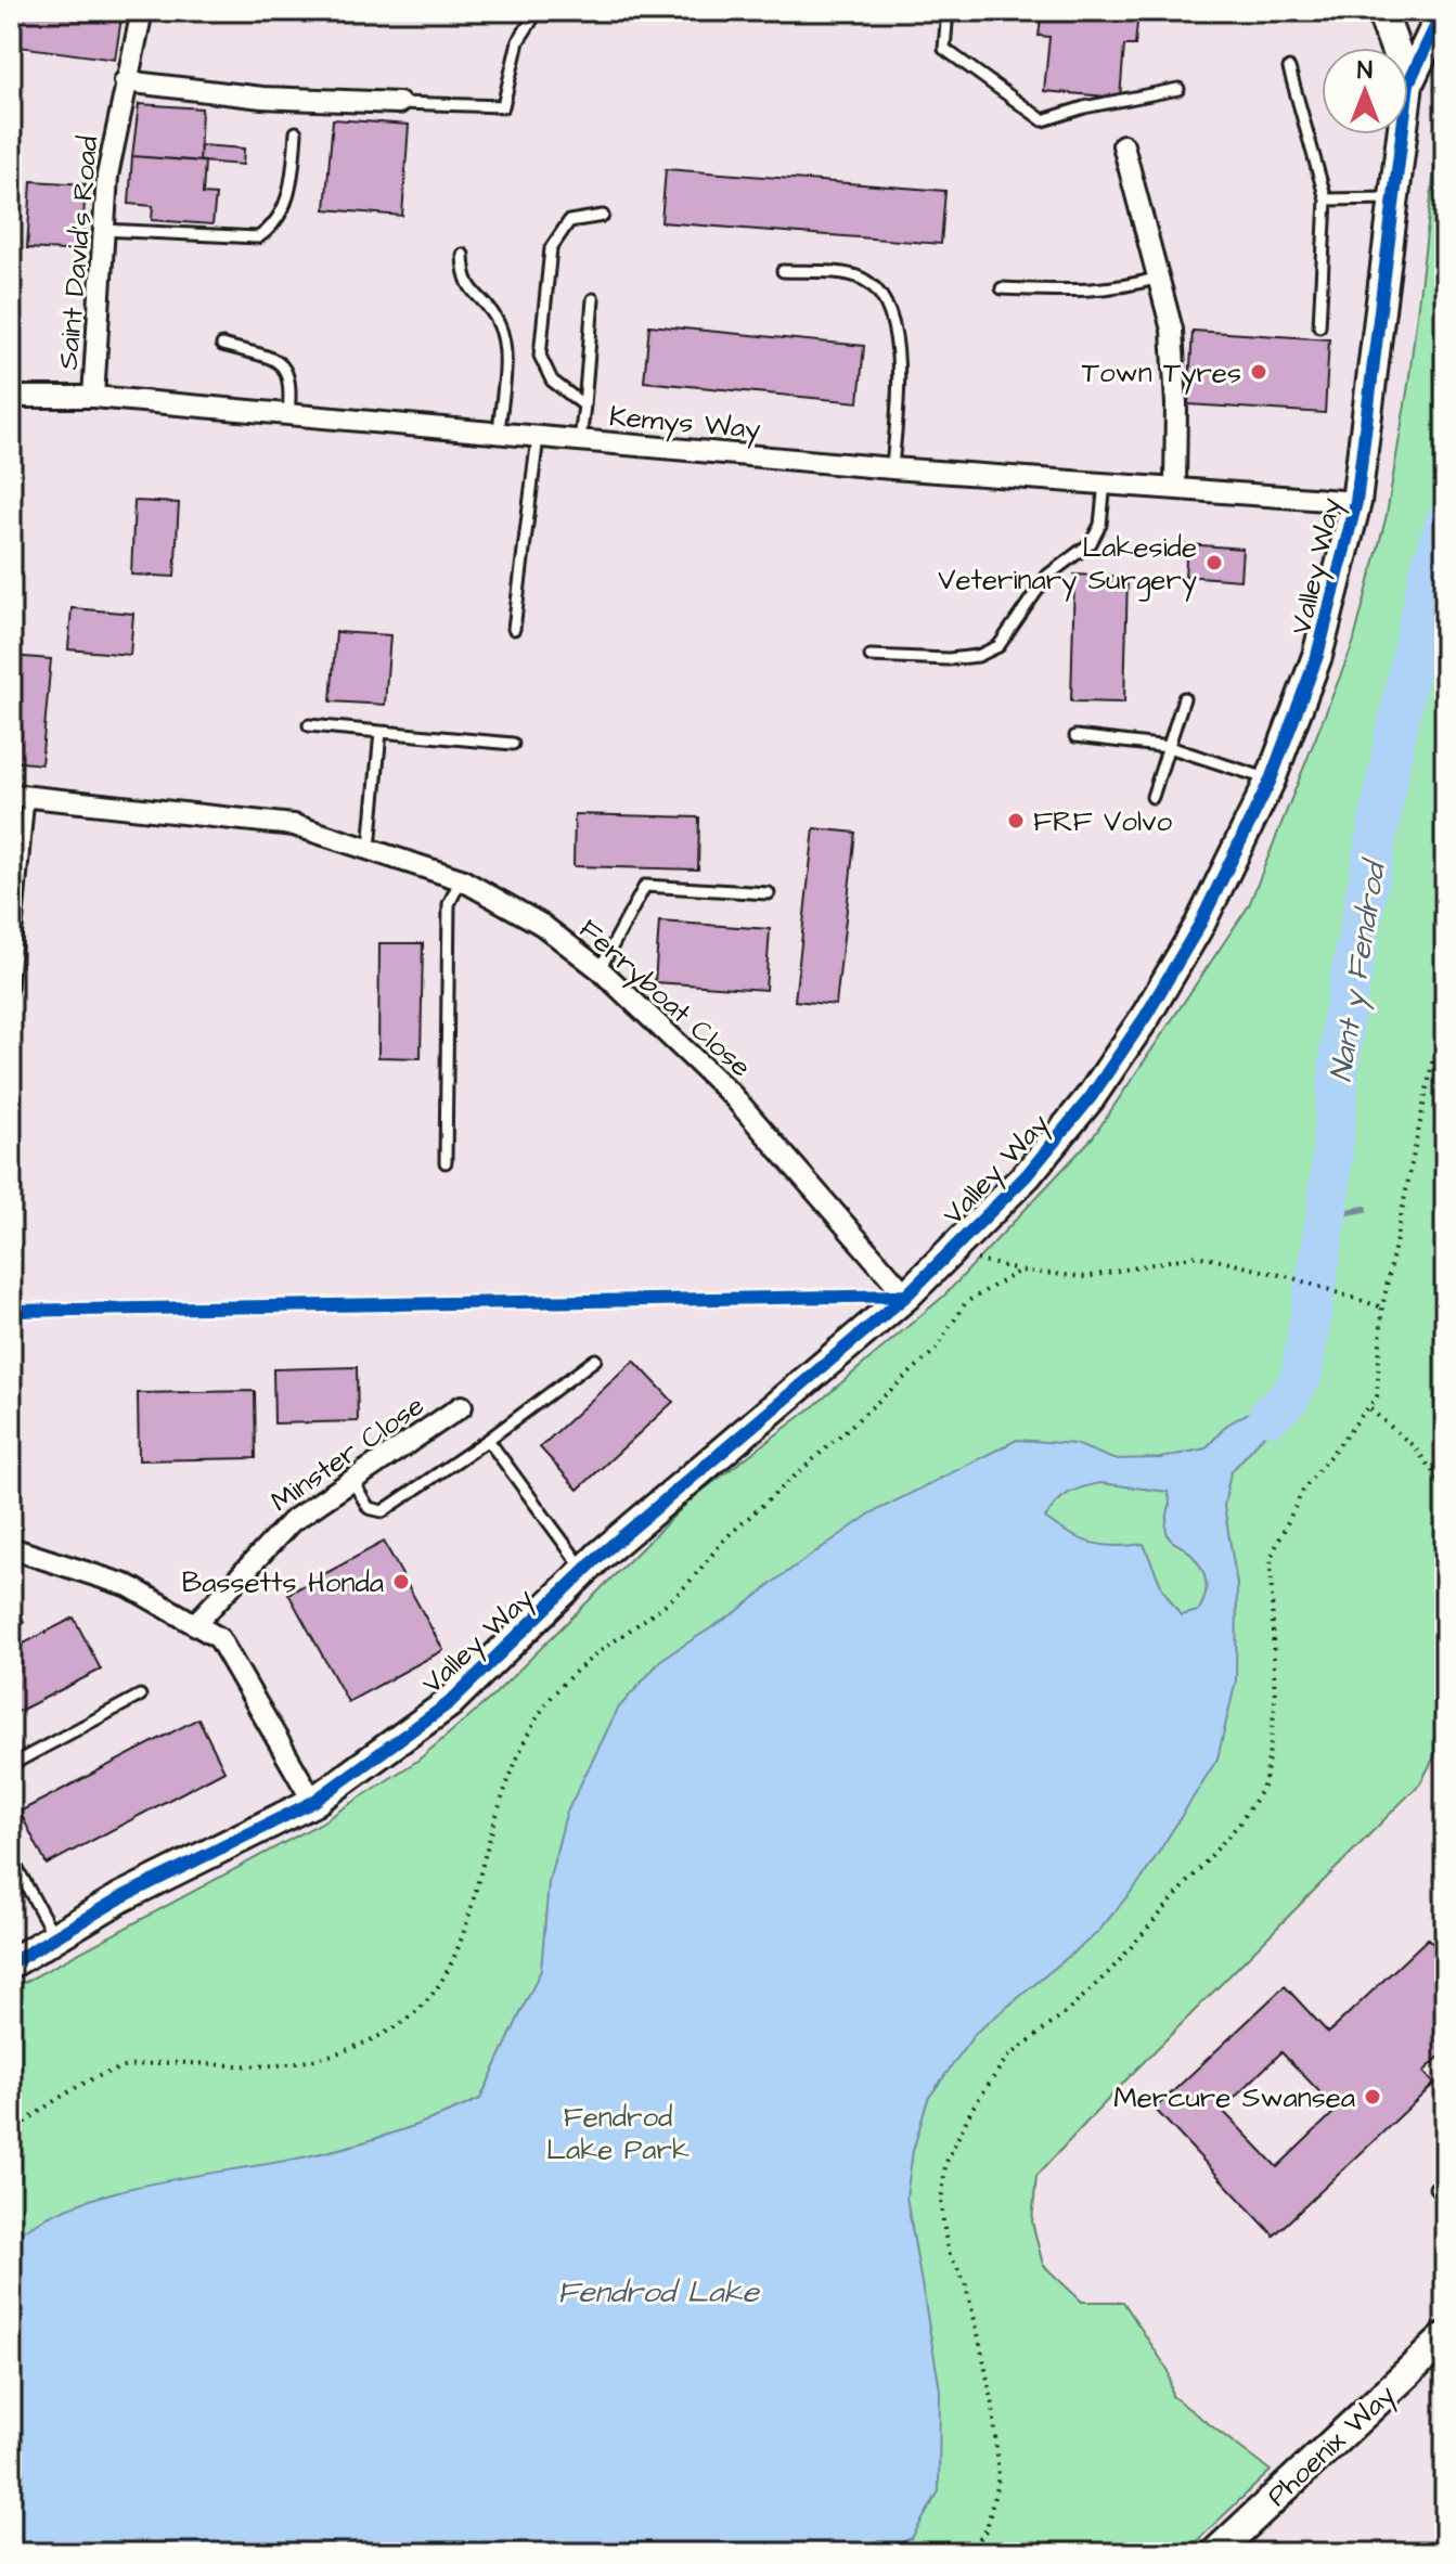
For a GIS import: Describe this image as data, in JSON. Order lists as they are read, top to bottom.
{
  "streets": {
    "street": [
      "Saint David's Road",
      "Kemys Way",
      "Valley Way",
      "Ferryboat Close",
      "Minster Close",
      "Phoenix Way"
    ]
  },
  "crossings": [
    ["Saint David's Road", "Kemys Way"],
    ["Kemys Way", "Valley Way"],
    ["Valley Way", "Ferryboat Close"]
  ],
  "water": ["Nant y Fendrod", "Fendrod Lake"],
  "parks": ["Fendrod Lake Park"],
  "places": [
    "Town Tyres",
    "Lakeside Veterinary Surgery",
    "FRF Volvo",
    "Bassetts Honda",
    "Mercure Swansea"
  ],
  "north": "top"
}
